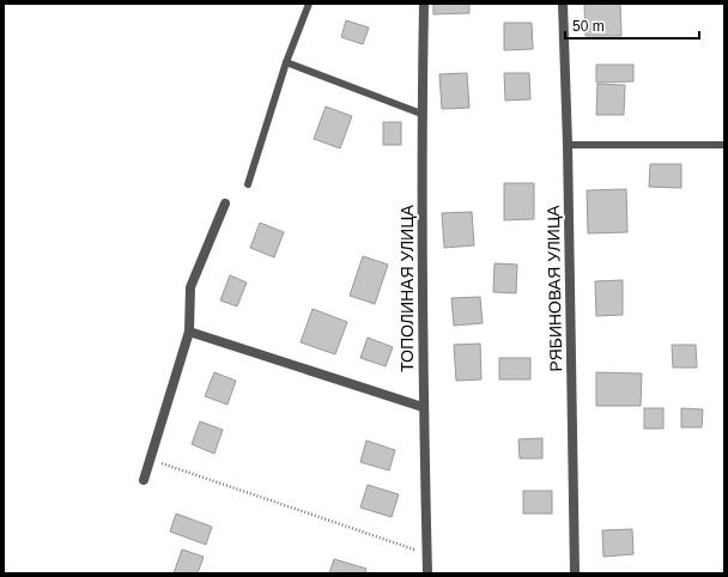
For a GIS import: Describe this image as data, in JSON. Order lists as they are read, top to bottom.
{
  "streets": {
    "street": ["ТОПОЛИНАЯ УЛИЦА", "РЯБИНОВАЯ УЛИЦА"]
  },
  "scale_bar": "50 m"
}
